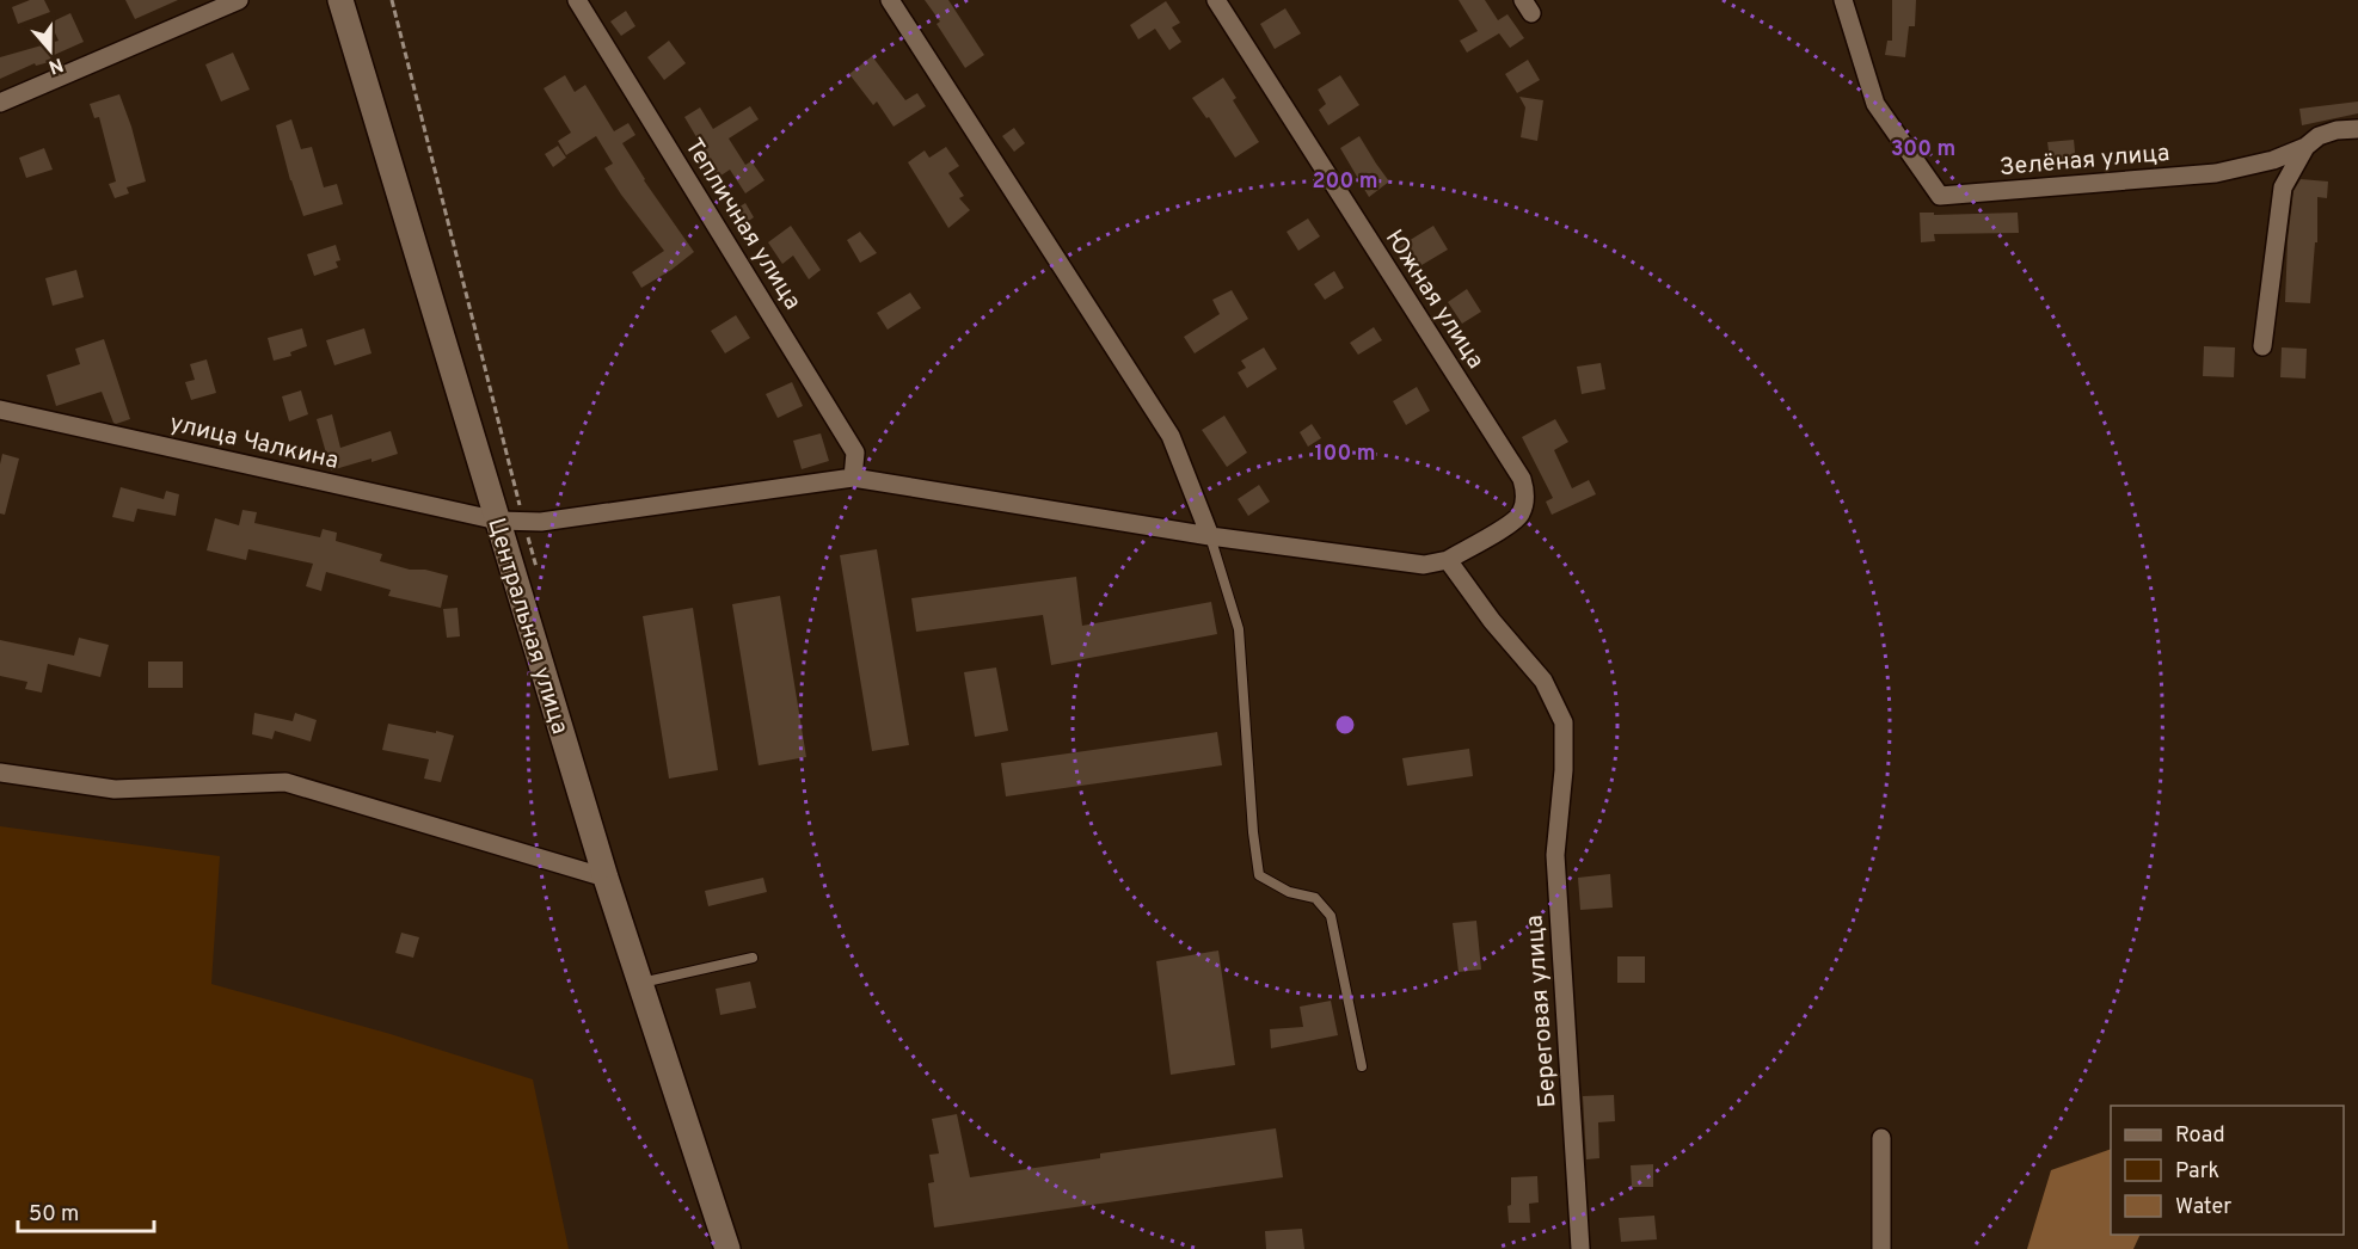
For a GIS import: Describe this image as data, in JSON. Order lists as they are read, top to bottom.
{
  "streets": {
    "street": [
      "Зелёная улица",
      "Тепличная улица",
      "Южная улица",
      "улица Чалкина",
      "Центральная улица",
      "Береговая улица"
    ]
  },
  "crossings": [
    ["Тепличная улица", "улица Чалкина"],
    ["Южная улица", "улица Чалкина"],
    ["Южная улица", "Береговая улица"],
    ["улица Чалкина", "Центральная улица"],
    ["улица Чалкина", "Береговая улица"]
  ],
  "legend": ["Road", "Park", "Water"],
  "scale_bar": "50 m",
  "north": "bottom",
  "rings": ["300 m", "200 m", "100 m"]
}
